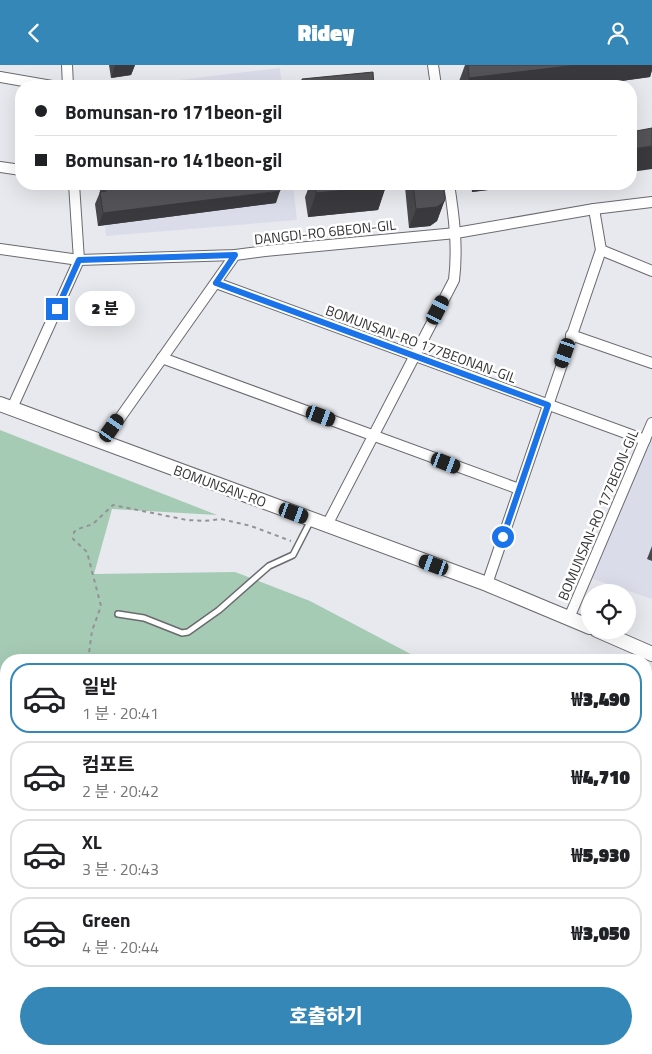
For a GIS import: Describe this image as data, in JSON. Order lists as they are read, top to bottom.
{
  "streets": {
    "main road": ["BOMUNSAN-RO"],
    "street": ["DANGDI-RO 6BEON-GIL", "BOMUNSAN-RO 177BEONAN-GIL", "BOMUNSAN-RO 177BEON-GIL"]
  },
  "crossings": [
    ["BOMUNSAN-RO 177BEONAN-GIL", "BOMUNSAN-RO 177BEON-GIL"],
    ["BOMUNSAN-RO", "BOMUNSAN-RO 177BEON-GIL"]
  ],
  "page": {
    "header": "Ridey",
    "banner": ["Bomunsan-ro 171beon-gil", "Bomunsan-ro 141beon-gil"],
    "bubble": "2 분",
    "list": [
      {
        "name": "일반",
        "note": "1 분 · 20:41",
        "value": "₩3,490"
      },
      {
        "name": "컴포트",
        "note": "2 분 · 20:42",
        "value": "₩4,710"
      },
      {
        "name": "XL",
        "note": "3 분 · 20:43",
        "value": "₩5,930"
      },
      {
        "name": "Green",
        "note": "4 분 · 20:44",
        "value": "₩3,050"
      }
    ],
    "buttons": "호출하기"
  }
}
